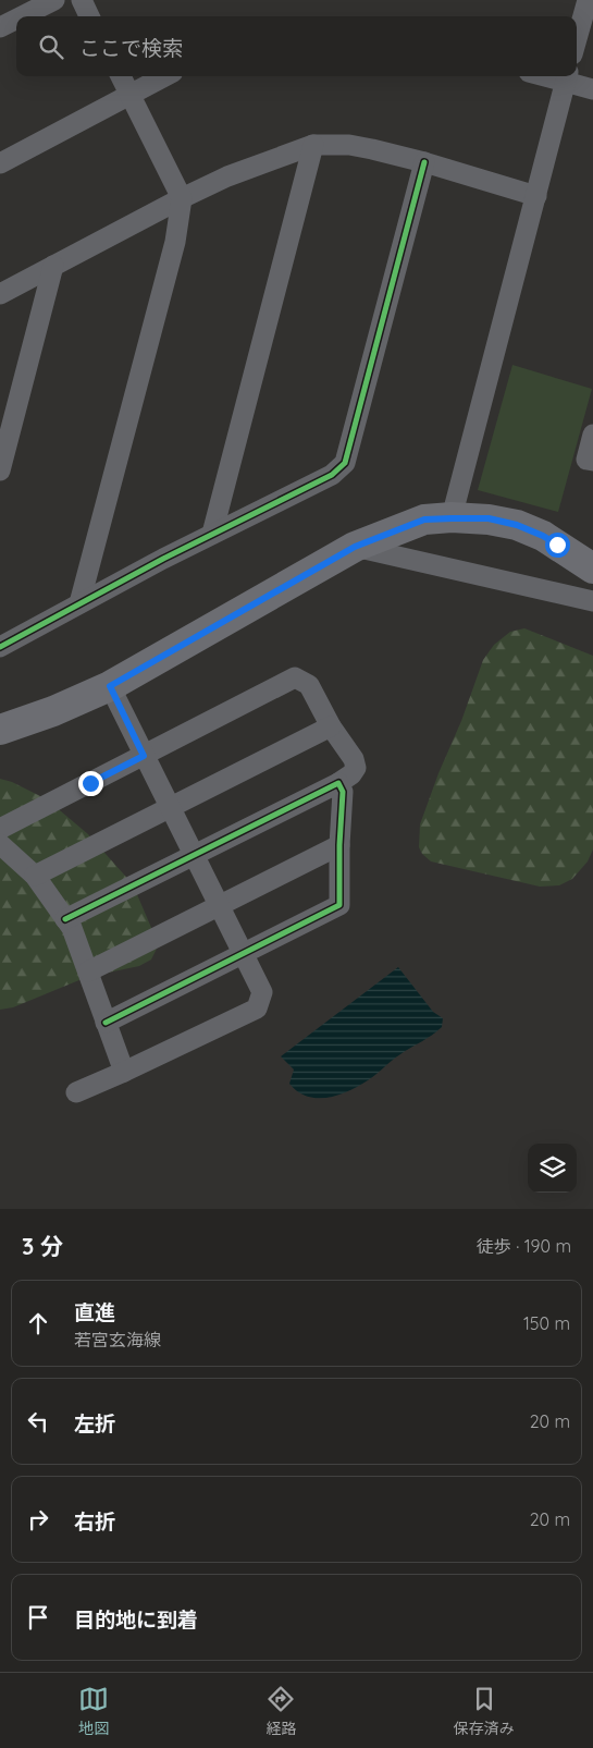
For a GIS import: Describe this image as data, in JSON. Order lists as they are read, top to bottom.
{
  "page": {
    "search": "ここで検索",
    "heading": ["3 分", "徒歩 · 190 m"],
    "list": [
      ["直進", "若宮玄海線", "150 m"],
      ["左折", "20 m"],
      ["右折", "20 m"],
      "目的地に到着"
    ],
    "nav": ["地図", "経路", "保存済み"]
  }
}
